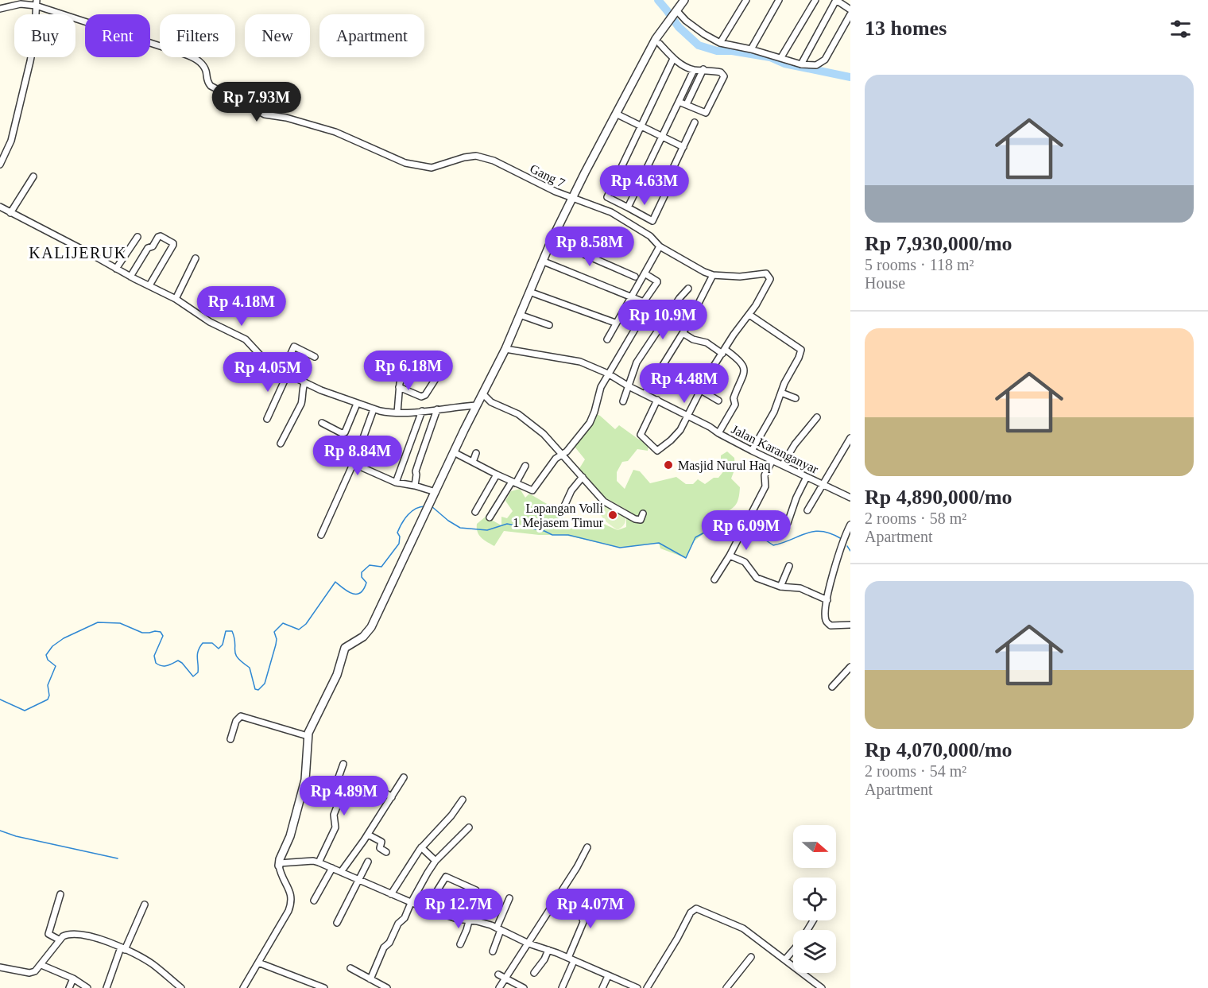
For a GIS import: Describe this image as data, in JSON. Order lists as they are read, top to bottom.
{
  "streets": {
    "street": ["Gang 7", "Jalan Karanganyar"]
  },
  "districts": ["KALIJERUK"],
  "places": ["Masjid Nurul Haq", "Lapangan Volli 1 Mejasem Timur"],
  "north": "right",
  "page": {
    "heading": "13 homes",
    "chip": [
      "Buy",
      "Rent",
      "Filters",
      "New",
      "Apartment"
    ],
    "list": [
      {
        "name": "Rp 7,930,000/mo",
        "note": "5 rooms · 118 m² · House"
      },
      {
        "name": "Rp 4,890,000/mo",
        "note": "2 rooms · 58 m² · Apartment"
      },
      {
        "name": "Rp 4,070,000/mo",
        "note": "2 rooms · 54 m² · Apartment"
      }
    ],
    "price": [
      "Rp 7.93M",
      "Rp 4.63M",
      "Rp 8.58M",
      "Rp 4.18M",
      "Rp 10.9M",
      "Rp 6.18M",
      "Rp 4.05M",
      "Rp 4.48M",
      "Rp 8.84M",
      "Rp 6.09M",
      "Rp 4.89M",
      "Rp 12.7M",
      "Rp 4.07M"
    ]
  }
}
